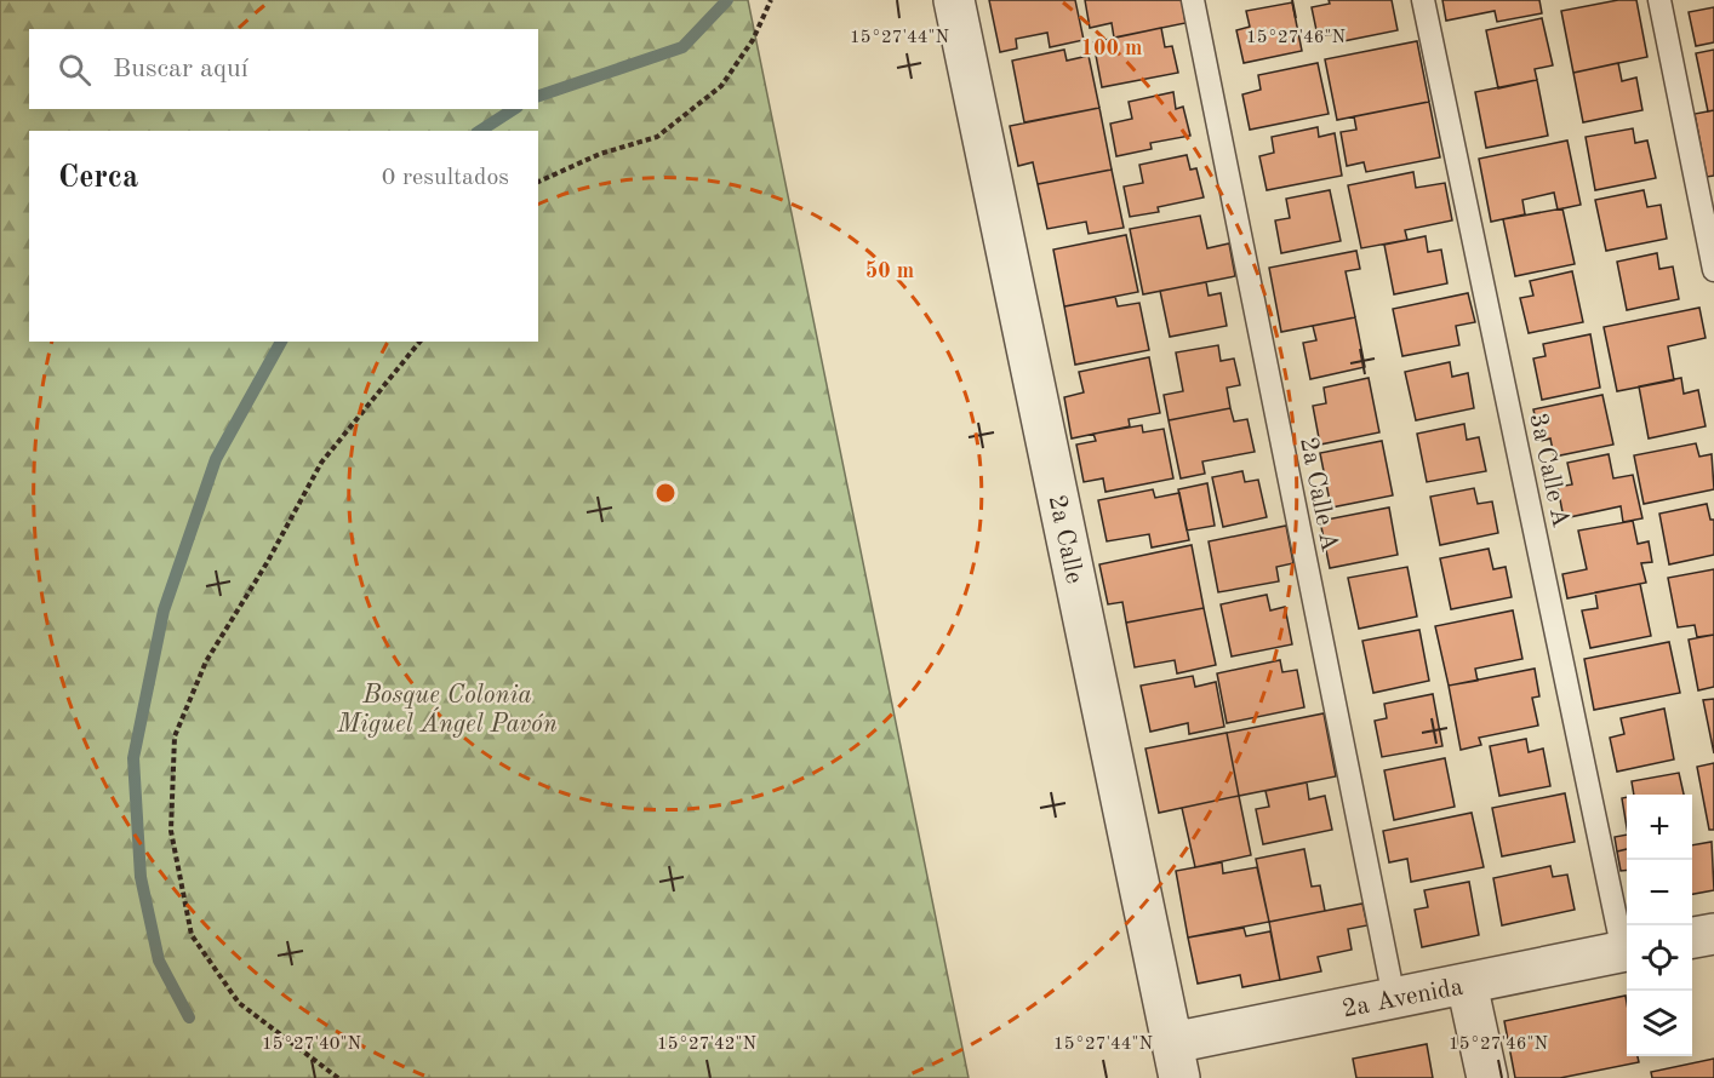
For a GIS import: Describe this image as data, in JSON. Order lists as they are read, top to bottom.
{
  "streets": {
    "street": ["2a Calle", "2a Avenida"],
    "lane": ["3a Calle A", "2a Calle A"]
  },
  "crossings": [
    ["2a Calle A", "2a Avenida"],
    ["2a Calle", "2a Avenida"]
  ],
  "parks": ["Bosque Colonia Miguel Ángel Pavón"],
  "page": {
    "search": "Buscar aquí",
    "heading": ["Cerca", "0 resultados"],
    "map_buttons": ["+", "−"]
  },
  "coordinates": [
    "15°27'44\"N",
    "15°27'46\"N",
    "15°27'40\"N",
    "15°27'42\"N"
  ],
  "rings": ["100 m", "50 m"]
}
